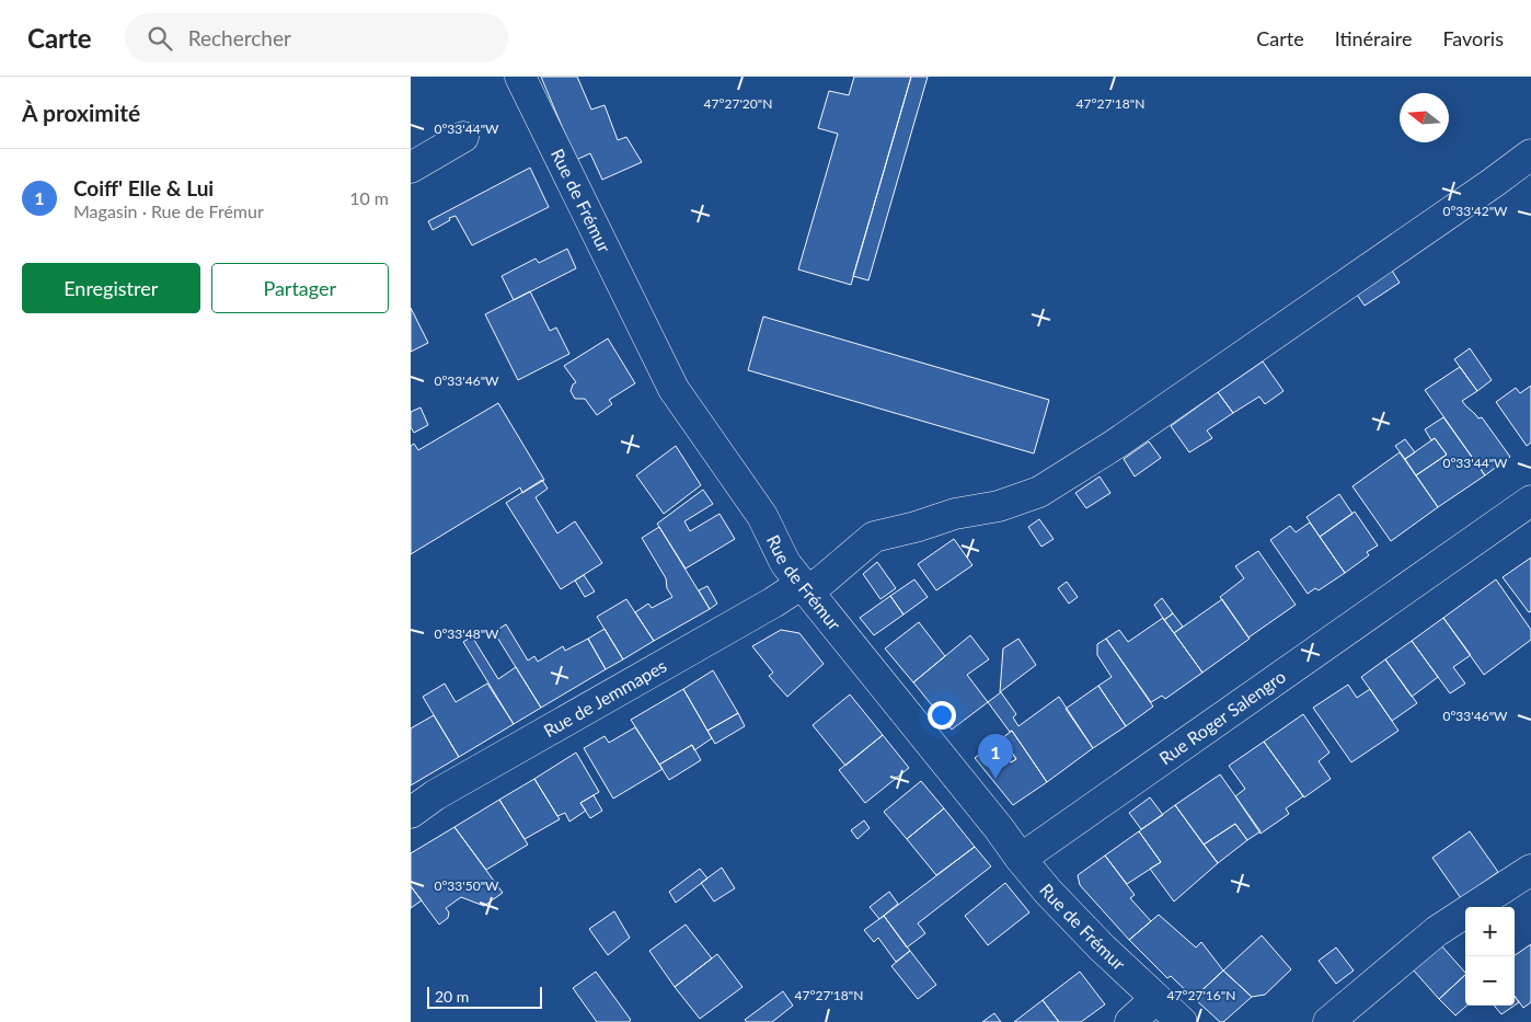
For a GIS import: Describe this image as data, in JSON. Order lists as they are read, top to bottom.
{
  "streets": {
    "street": ["Rue de Frémur", "Rue de Jemmapes", "Rue Roger Salengro"]
  },
  "crossings": [
    ["Rue de Frémur", "Rue de Jemmapes"],
    ["Rue de Frémur", "Rue Roger Salengro"]
  ],
  "scale_bar": "20 m",
  "north": "left",
  "page": {
    "header": "Carte",
    "search": "Rechercher",
    "nav": ["Carte", "Itinéraire", "Favoris"],
    "heading": "À proximité",
    "list": [
      {
        "mark": "1",
        "name": "Coiff' Elle & Lui",
        "note": "Magasin · Rue de Frémur",
        "value": "10 m"
      }
    ],
    "buttons": ["Enregistrer", "Partager"],
    "pins": "1",
    "map_buttons": ["+", "−"],
    "scale": "20 m"
  },
  "coordinates": [
    "47°27'20\"N",
    "47°27'18\"N",
    "0°33'44\"W",
    "0°33'42\"W",
    "0°33'46\"W",
    "0°33'48\"W",
    "0°33'50\"W",
    "47°27'16\"N"
  ]
}
